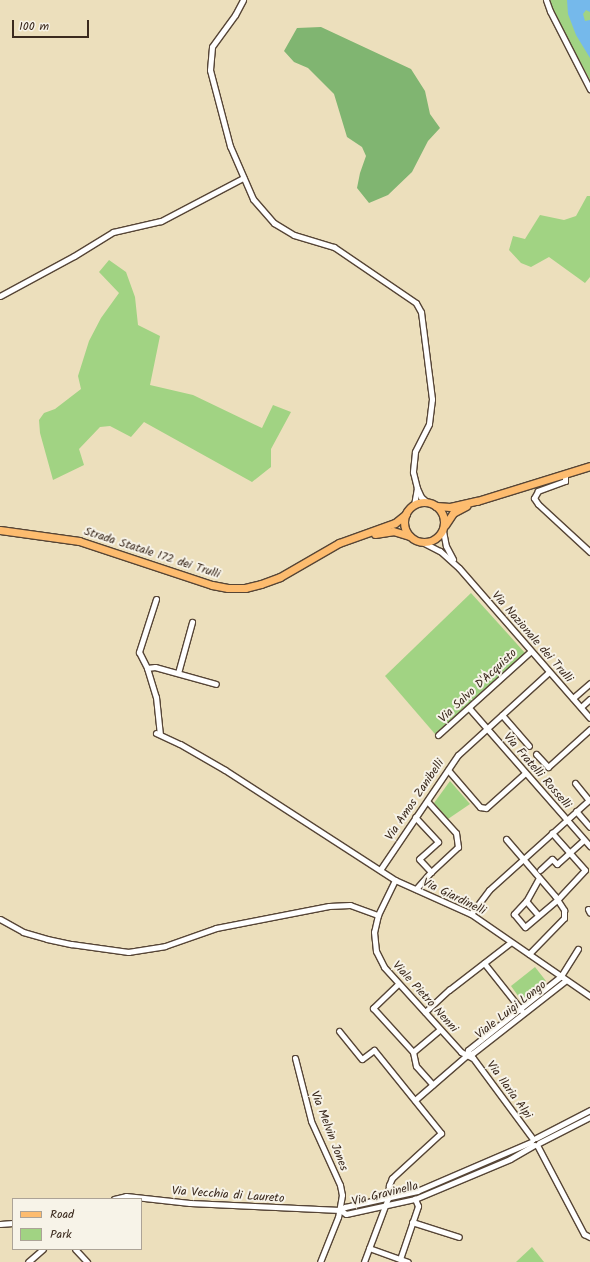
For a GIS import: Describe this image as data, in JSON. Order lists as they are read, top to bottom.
{
  "streets": {
    "main road": ["Strada Statale 172 dei Trulli"],
    "street": [
      "Via Nazionale dei Trulli",
      "Via Salvo D'Acquisto",
      "Via Fratelli Rosselli",
      "Via Amos Zanibelli",
      "Via Giardinelli",
      "Viale Pietro Nenni",
      "Viale Luigi Longo",
      "Via Ilaria Alpi",
      "Via Melvin Jones",
      "Via Gravinella",
      "Via Vecchia di Laureto"
    ]
  },
  "crossings": [
    ["Strada Statale 172 dei Trulli", "Via Nazionale dei Trulli"],
    ["Via Nazionale dei Trulli", "Via Salvo D'Acquisto"],
    ["Via Nazionale dei Trulli", "Via Amos Zanibelli"],
    ["Via Salvo D'Acquisto", "Via Fratelli Rosselli"],
    ["Via Fratelli Rosselli", "Via Amos Zanibelli"],
    ["Via Amos Zanibelli", "Via Giardinelli"],
    ["Via Giardinelli", "Viale Pietro Nenni"],
    ["Via Giardinelli", "Viale Luigi Longo"],
    ["Viale Pietro Nenni", "Viale Luigi Longo"],
    ["Viale Pietro Nenni", "Via Ilaria Alpi"],
    ["Viale Luigi Longo", "Via Ilaria Alpi"],
    ["Via Ilaria Alpi", "Via Gravinella"],
    ["Via Melvin Jones", "Via Gravinella"],
    ["Via Melvin Jones", "Via Vecchia di Laureto"],
    ["Via Gravinella", "Via Vecchia di Laureto"]
  ],
  "legend": ["Road", "Park"],
  "scale_bar": "100 m"
}
